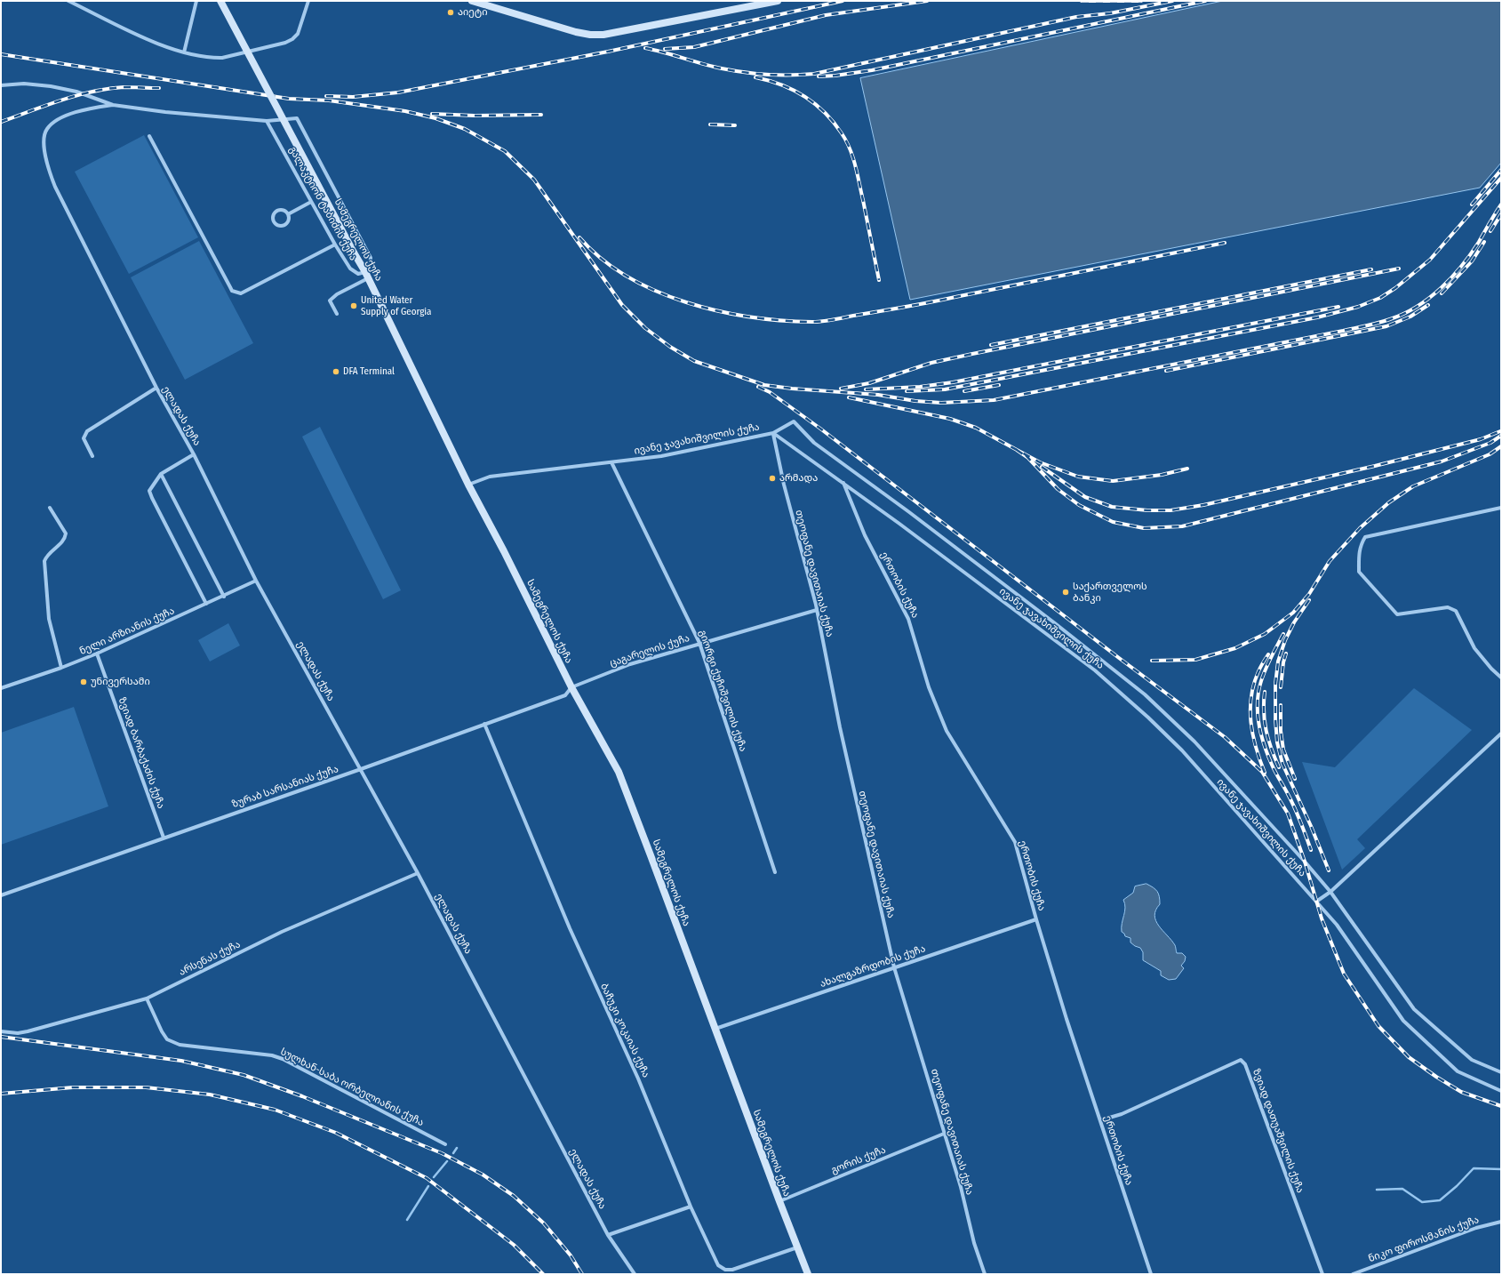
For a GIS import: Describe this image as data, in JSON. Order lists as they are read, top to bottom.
{
  "streets": {
    "main road": ["სამეგრელოს ქუჩა"],
    "street": [
      "გალაკტიონ ტაბიძის ქუჩა",
      "ელადას ქუჩა",
      "ივანე ჯავახიშვილის ქუჩა",
      "თეოფანე დავითაიას ქუჩა",
      "ერთობის ქუჩა",
      "ნელი არზიანის ქუჩა",
      "ცაგარელის ქუჩა",
      "გიორგი ქუჩიშვილის ქუჩა",
      "ზვიად ბარბაქაძის ქუჩა",
      "ზურაბ სარსანიას ქუჩა",
      "არსენას ქუჩა",
      "ახალგაზრდობის ქუჩა",
      "ბაჩუკი კოკაიას ქუჩა",
      "სულხან-საბა ორბელიანის ქუჩა",
      "ზვიად დათუაშვილის ქუჩა",
      "გორის ქუჩა",
      "ნიკო ფიროსმანის ქუჩა"
    ]
  },
  "crossings": [
    ["გალაკტიონ ტაბიძის ქუჩა", "სამეგრელოს ქუჩა"],
    ["გალაკტიონ ტაბიძის ქუჩა", "ელადას ქუჩა"],
    ["სამეგრელოს ქუჩა", "ივანე ჯავახიშვილის ქუჩა"],
    ["სამეგრელოს ქუჩა", "ცაგარელის ქუჩა"],
    ["სამეგრელოს ქუჩა", "ზურაბ სარსანიას ქუჩა"],
    ["სამეგრელოს ქუჩა", "ახალგაზრდობის ქუჩა"],
    ["სამეგრელოს ქუჩა", "ბაჩუკი კოკაიას ქუჩა"],
    ["სამეგრელოს ქუჩა", "გორის ქუჩა"],
    ["ელადას ქუჩა", "ნელი არზიანის ქუჩა"],
    ["ელადას ქუჩა", "ზურაბ სარსანიას ქუჩა"],
    ["ელადას ქუჩა", "არსენას ქუჩა"],
    ["ივანე ჯავახიშვილის ქუჩა", "თეოფანე დავითაიას ქუჩა"],
    ["ივანე ჯავახიშვილის ქუჩა", "ერთობის ქუჩა"],
    ["ივანე ჯავახიშვილის ქუჩა", "გიორგი ქუჩიშვილის ქუჩა"],
    ["თეოფანე დავითაიას ქუჩა", "ცაგარელის ქუჩა"],
    ["თეოფანე დავითაიას ქუჩა", "ახალგაზრდობის ქუჩა"],
    ["თეოფანე დავითაიას ქუჩა", "გორის ქუჩა"],
    ["ერთობის ქუჩა", "ახალგაზრდობის ქუჩა"],
    ["ერთობის ქუჩა", "ზვიად დათუაშვილის ქუჩა"],
    ["ნელი არზიანის ქუჩა", "ზვიად ბარბაქაძის ქუჩა"],
    ["ცაგარელის ქუჩა", "გიორგი ქუჩიშვილის ქუჩა"],
    ["ცაგარელის ქუჩა", "ზურაბ სარსანიას ქუჩა"],
    ["ზვიად ბარბაქაძის ქუჩა", "ზურაბ სარსანიას ქუჩა"],
    ["ზურაბ სარსანიას ქუჩა", "ბაჩუკი კოკაიას ქუჩა"],
    ["არსენას ქუჩა", "სულხან-საბა ორბელიანის ქუჩა"]
  ],
  "places": [
    "აიეტი",
    "United Water Supply of Georgia",
    "DFA Terminal",
    "არმადა",
    "საქართველოს ბანკი",
    "უნივერსამი"
  ]
}
